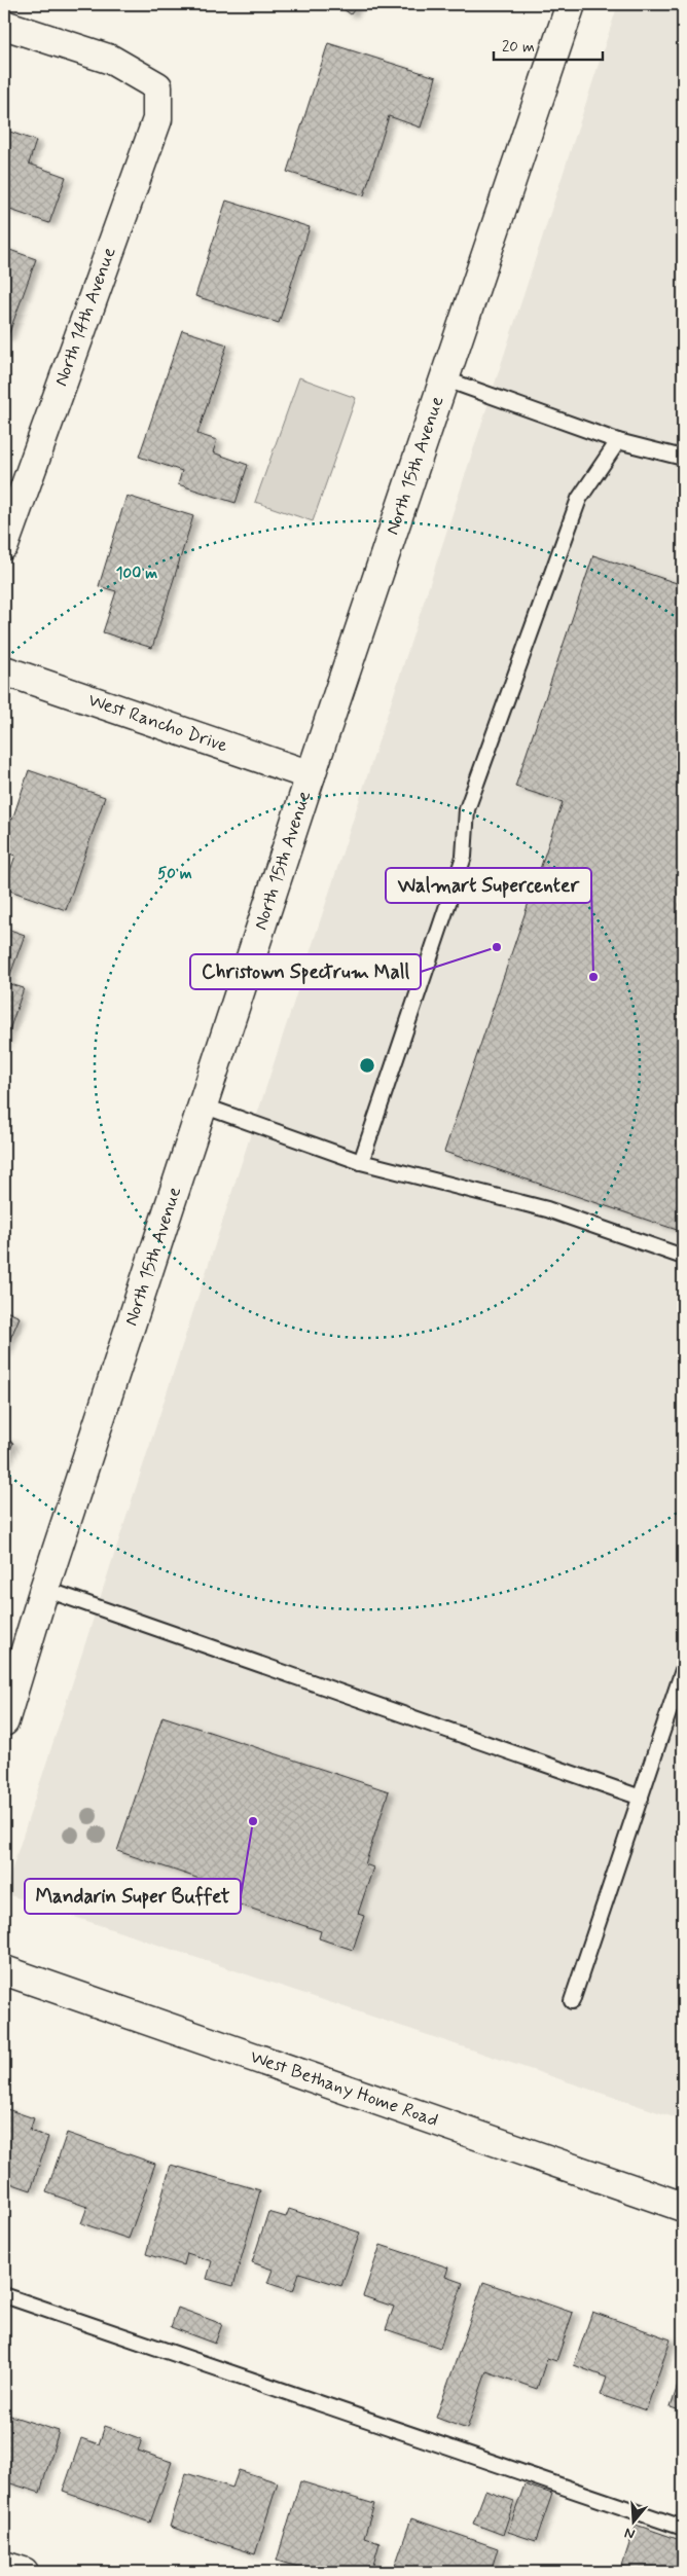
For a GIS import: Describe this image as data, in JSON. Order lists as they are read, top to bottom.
{
  "streets": {
    "street": [
      "North 14th Avenue",
      "North 15th Avenue",
      "West Rancho Drive",
      "West Bethany Home Road"
    ]
  },
  "crossings": [
    ["North 15th Avenue", "West Rancho Drive"]
  ],
  "places": ["Christown Spectrum Mall", "Walmart Supercenter", "Mandarin Super Buffet"],
  "scale_bar": "20 m",
  "north": "bottom",
  "rings": ["100 m", "50 m"]
}
